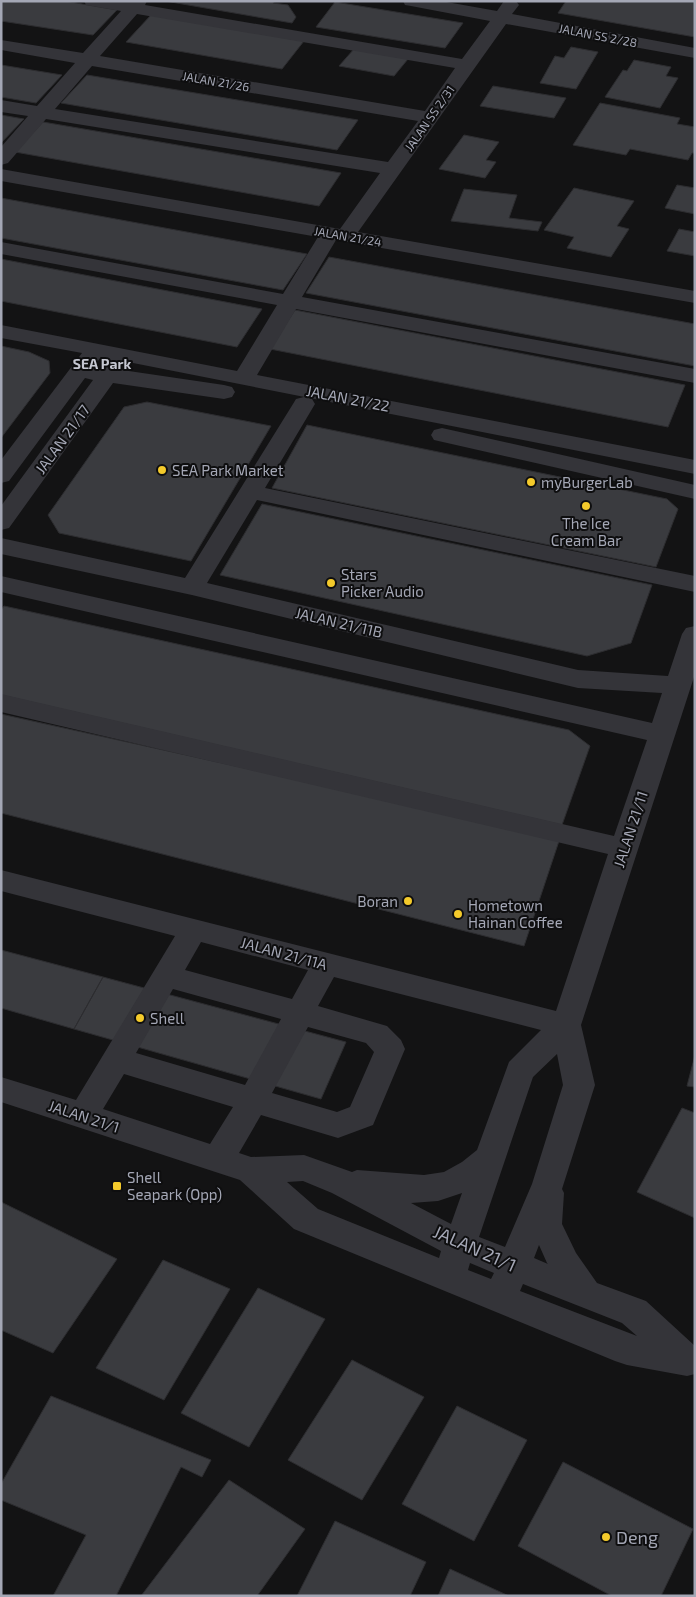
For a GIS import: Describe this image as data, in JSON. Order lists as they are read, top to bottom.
{
  "streets": {
    "street": [
      "JALAN SS 2/28",
      "JALAN 21/26",
      "JALAN SS 2/31",
      "JALAN 21/24",
      "JALAN 21/22",
      "JALAN 21/17",
      "JALAN 21/11B",
      "JALAN 21/11",
      "JALAN 21/11A",
      "JALAN 21/1"
    ]
  },
  "crossings": [
    ["JALAN SS 2/28", "JALAN SS 2/31"],
    ["JALAN 21/26", "JALAN SS 2/31"],
    ["JALAN SS 2/31", "JALAN 21/24"],
    ["JALAN SS 2/31", "JALAN 21/22"],
    ["JALAN 21/22", "JALAN 21/17"],
    ["JALAN 21/11B", "JALAN 21/11"],
    ["JALAN 21/11", "JALAN 21/11A"],
    ["JALAN 21/11", "JALAN 21/1"]
  ],
  "districts": ["SEA Park"],
  "places": {
    "other": [
      "SEA Park Market",
      "myBurgerLab",
      "The Ice Cream Bar",
      "Stars Picker Audio",
      "Boran",
      "Hometown Hainan Coffee",
      "Shell",
      "Deng"
    ],
    "transit": ["Shell Seapark (Opp)"]
  }
}
